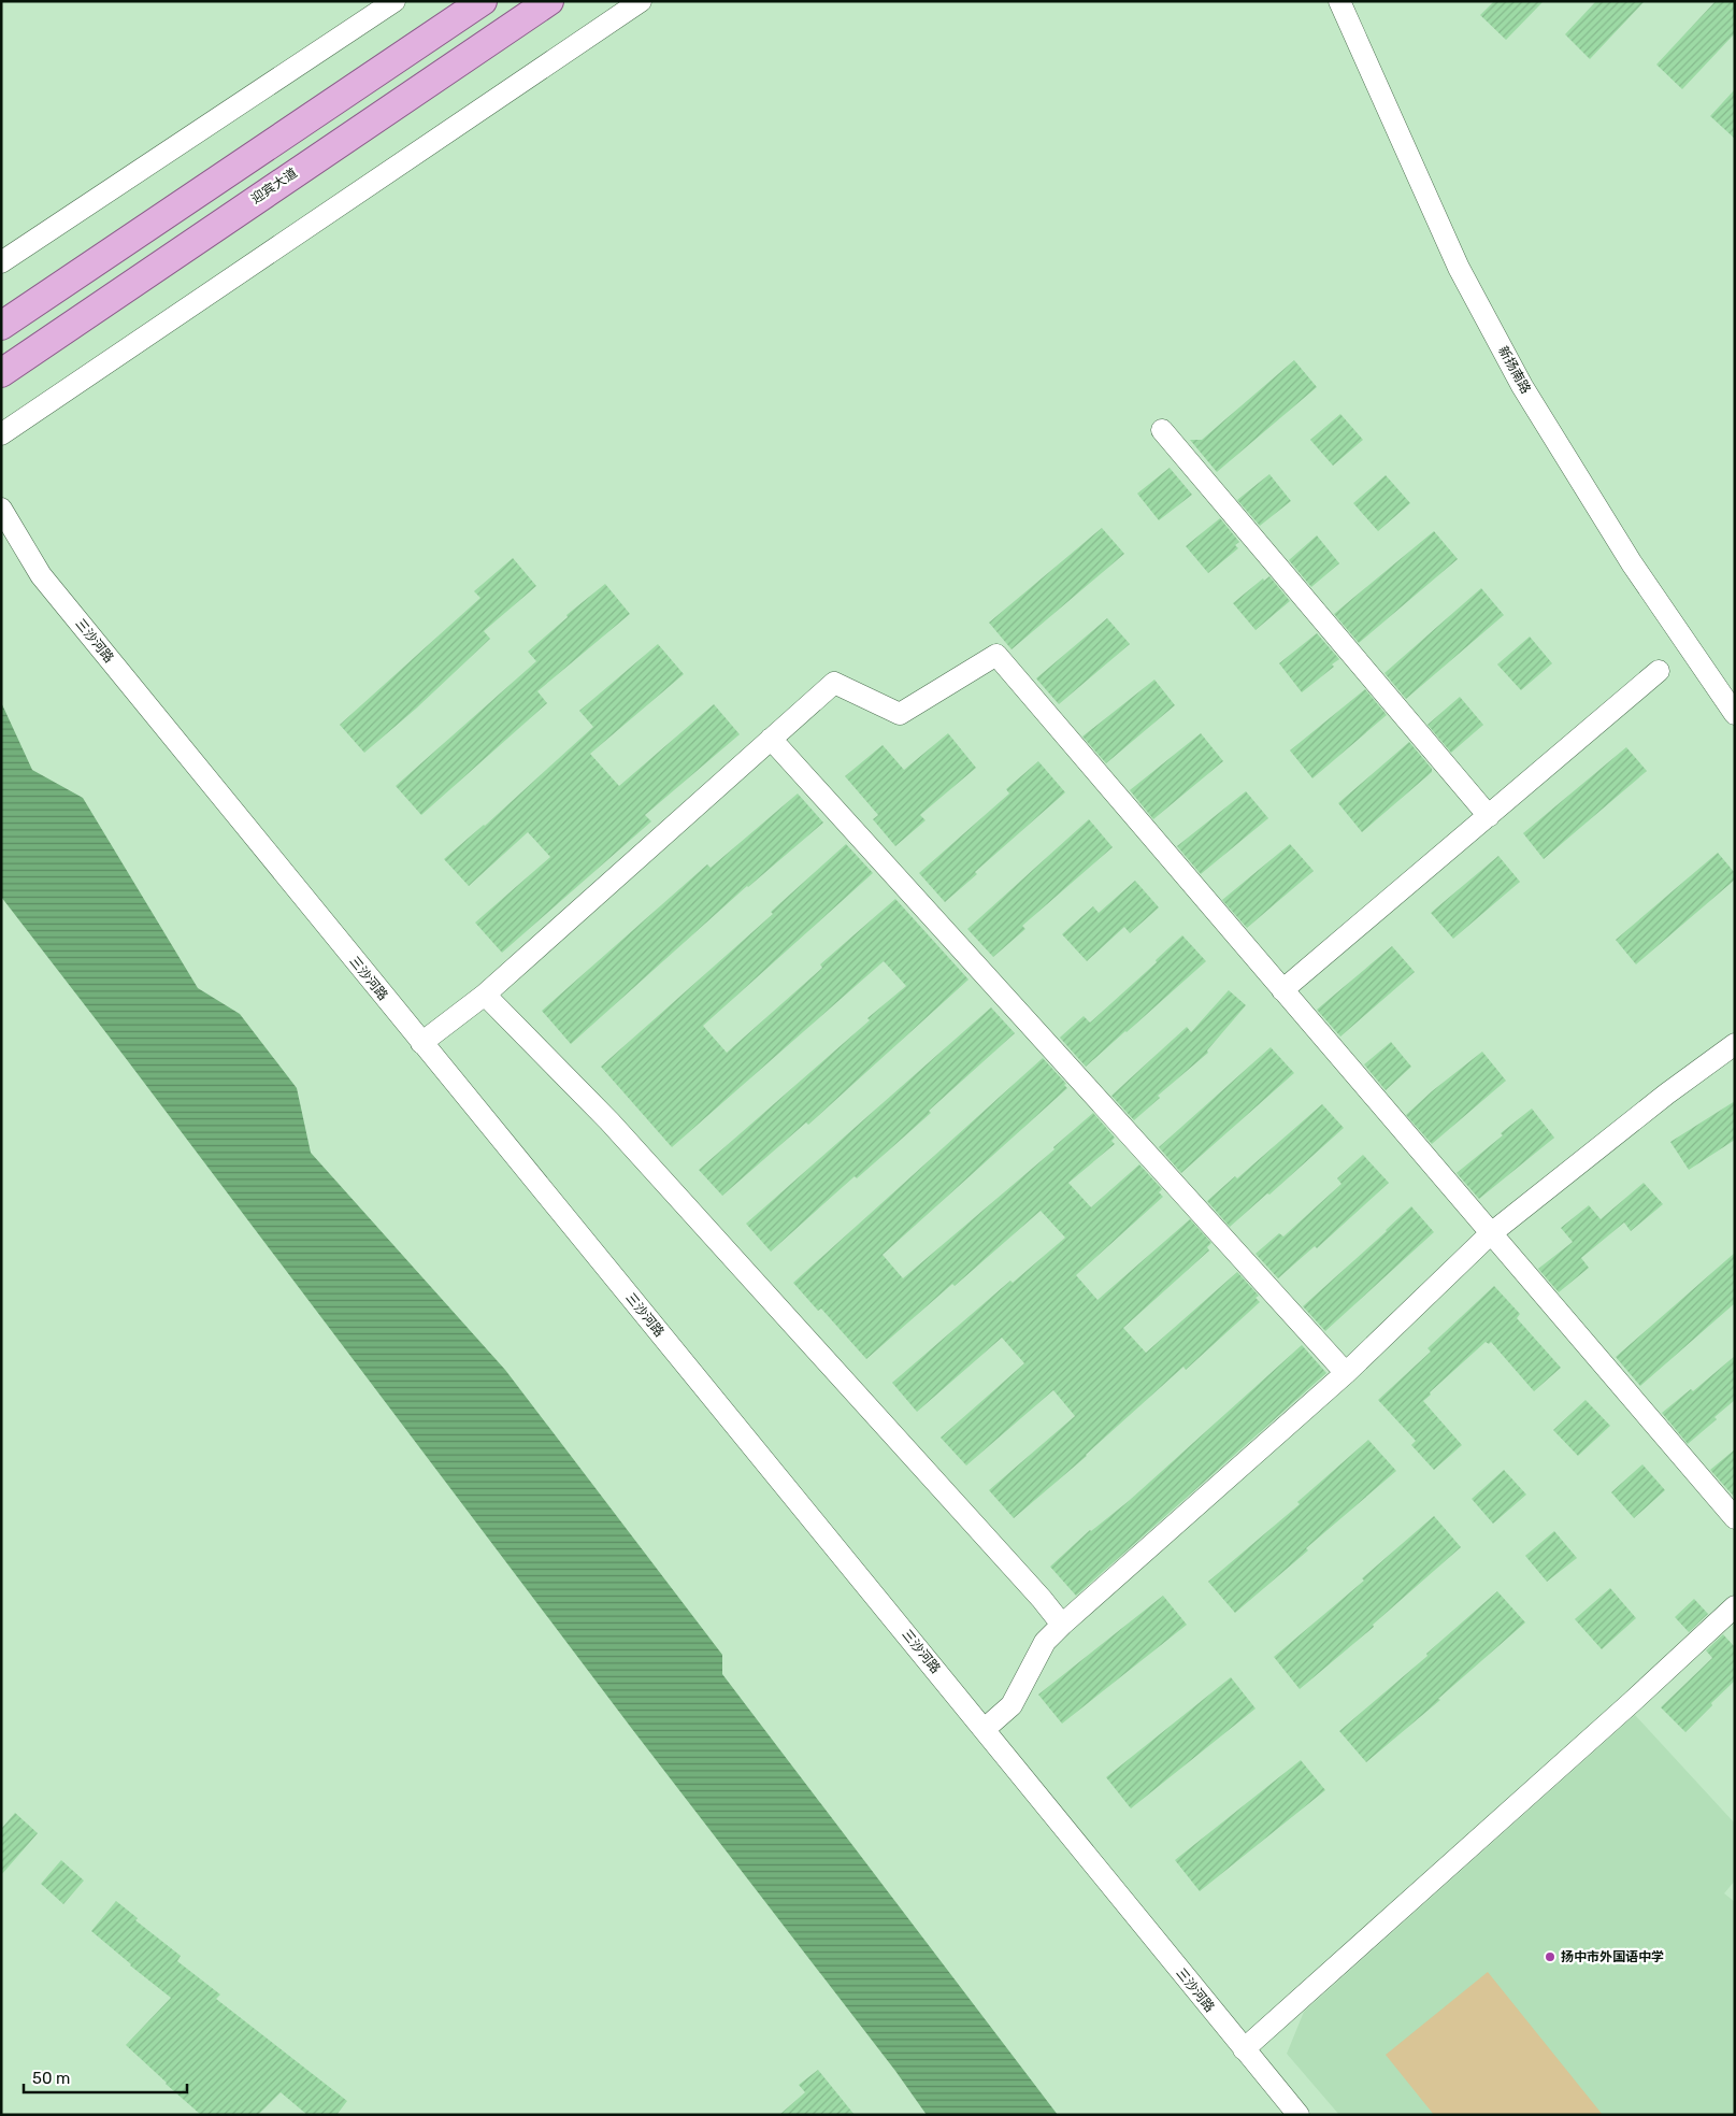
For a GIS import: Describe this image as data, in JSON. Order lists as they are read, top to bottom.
{
  "streets": {
    "main road": ["迎宾大道"],
    "street": ["新扬南路", "三沙河路"]
  },
  "places": ["扬中市外国语中学"],
  "scale_bar": "50 m"
}
